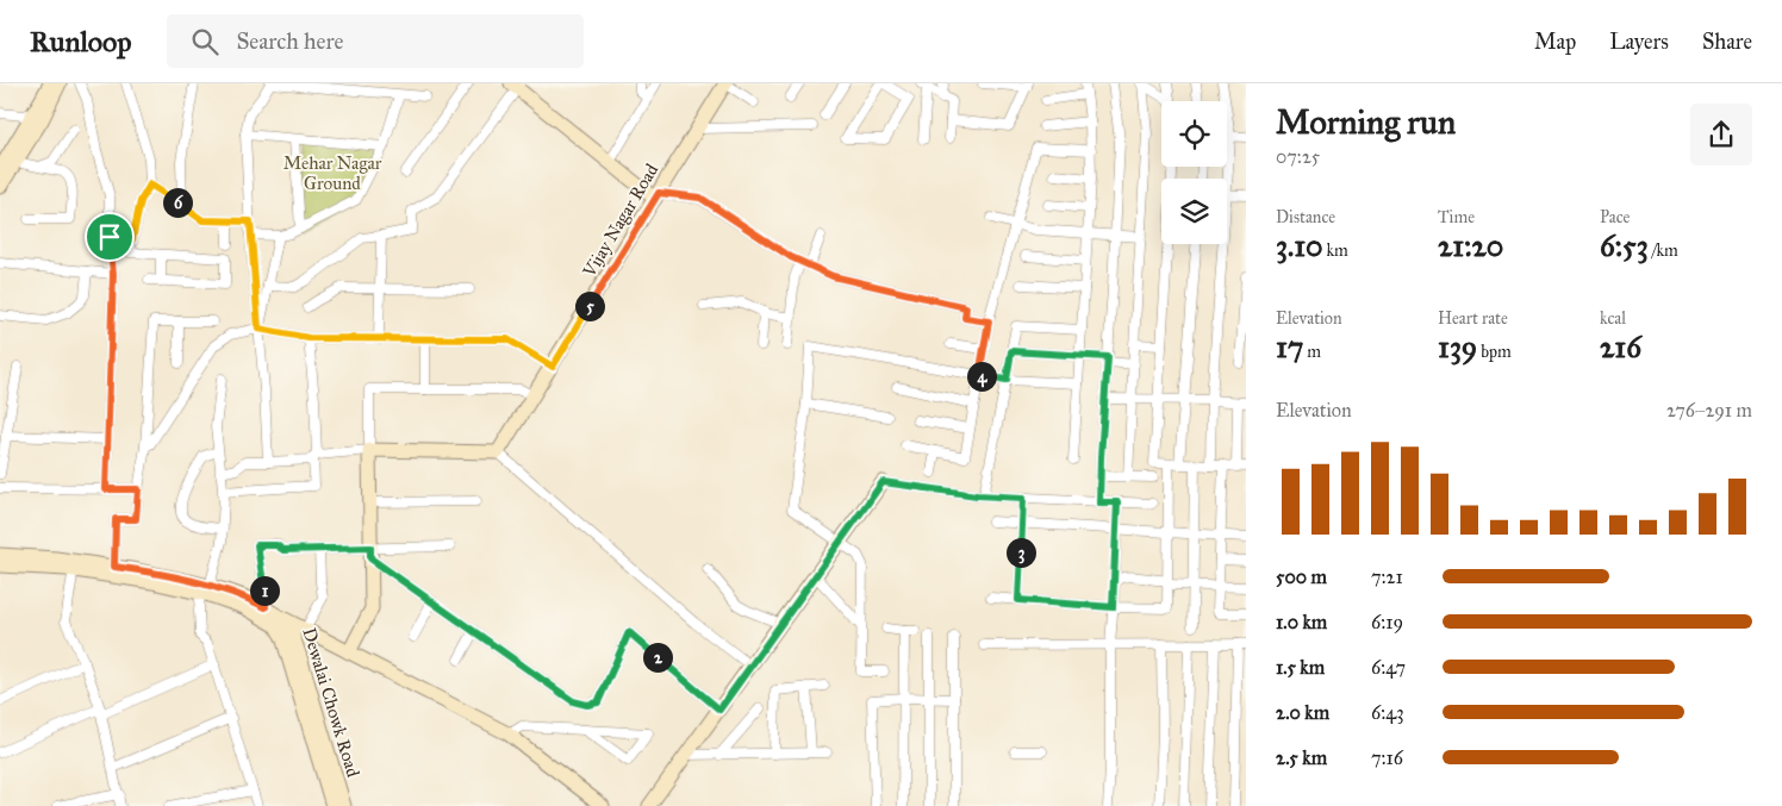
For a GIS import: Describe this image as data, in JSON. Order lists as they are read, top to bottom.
{
  "streets": {
    "street": ["Vijay Nagar Road", "Dewalai Chowk Road"]
  },
  "parks": ["Mehar Nagar Ground"],
  "page": {
    "header": "Runloop",
    "search": "Search here",
    "nav": ["Map", "Layers", "Share"],
    "heading": ["Morning run", "07:25"],
    "stats": [
      ["Distance", "3.10 km"],
      ["Time", "21:20"],
      ["Pace", "6:53 /km"],
      ["Elevation", "17 m"],
      ["Heart rate", "139 bpm"],
      ["kcal", "216"]
    ],
    "pins": [
      "6",
      "5",
      "4",
      "3",
      "1",
      "2"
    ],
    "chart": ["Elevation", "276–291 m"],
    "list": [
      {
        "name": "500 m",
        "note": "7:21"
      },
      {
        "name": "1.0 km",
        "note": "6:19"
      },
      {
        "name": "1.5 km",
        "note": "6:47"
      },
      {
        "name": "2.0 km",
        "note": "6:43"
      },
      {
        "name": "2.5 km",
        "note": "7:16"
      }
    ]
  }
}
